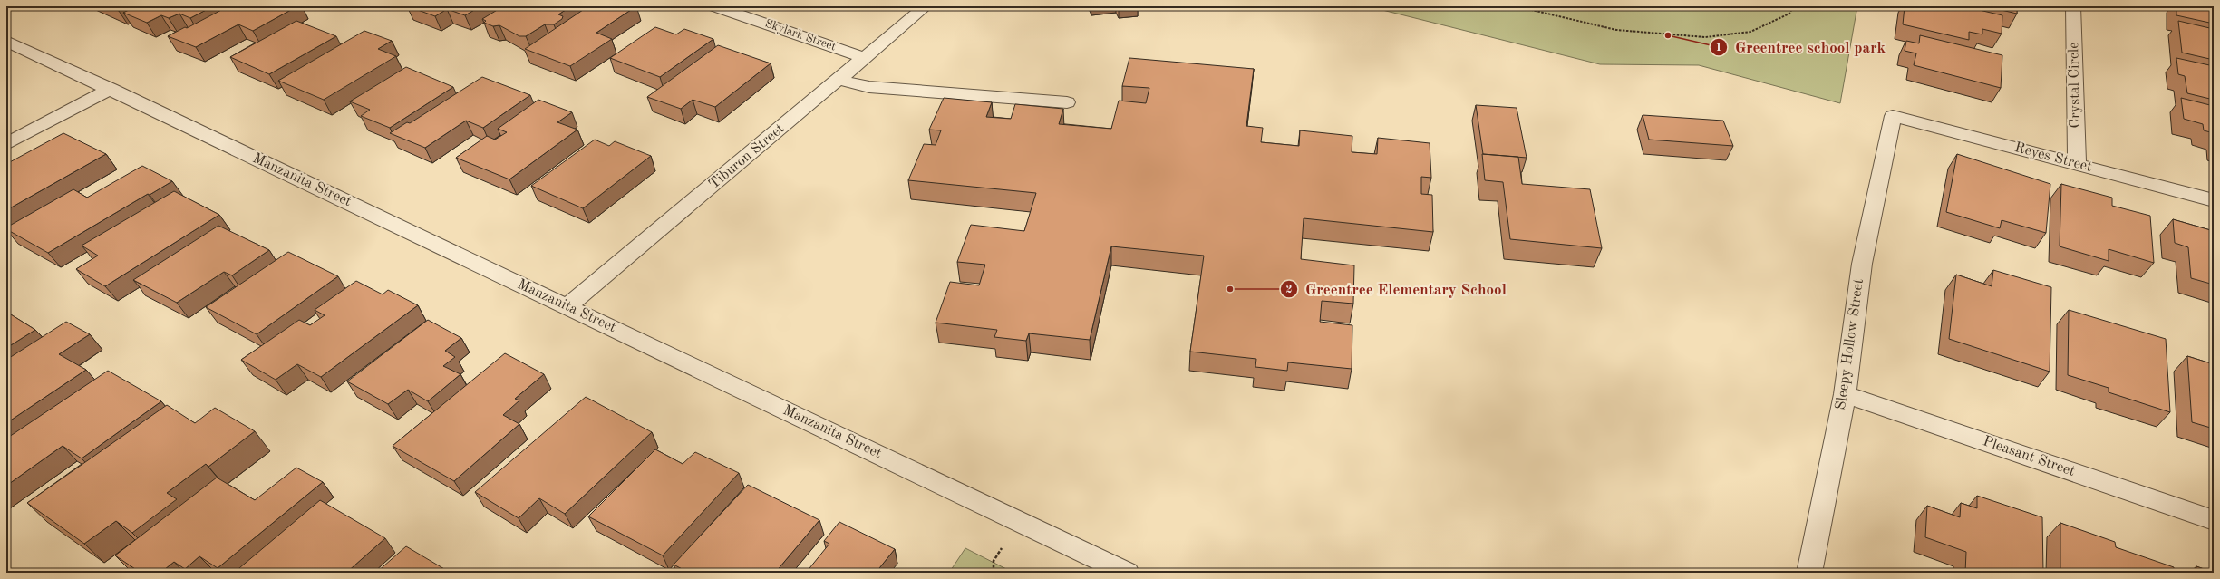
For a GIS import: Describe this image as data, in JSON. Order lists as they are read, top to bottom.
{
  "streets": {
    "street": [
      "Skylark Street",
      "Crystal Circle",
      "Tiburon Street",
      "Reyes Street",
      "Manzanita Street",
      "Sleepy Hollow Street",
      "Pleasant Street"
    ]
  },
  "crossings": [
    ["Skylark Street", "Tiburon Street"],
    ["Crystal Circle", "Reyes Street"],
    ["Tiburon Street", "Manzanita Street"],
    ["Reyes Street", "Sleepy Hollow Street"],
    ["Sleepy Hollow Street", "Pleasant Street"]
  ],
  "places": ["Greentree school park", "Greentree Elementary School"]
}
